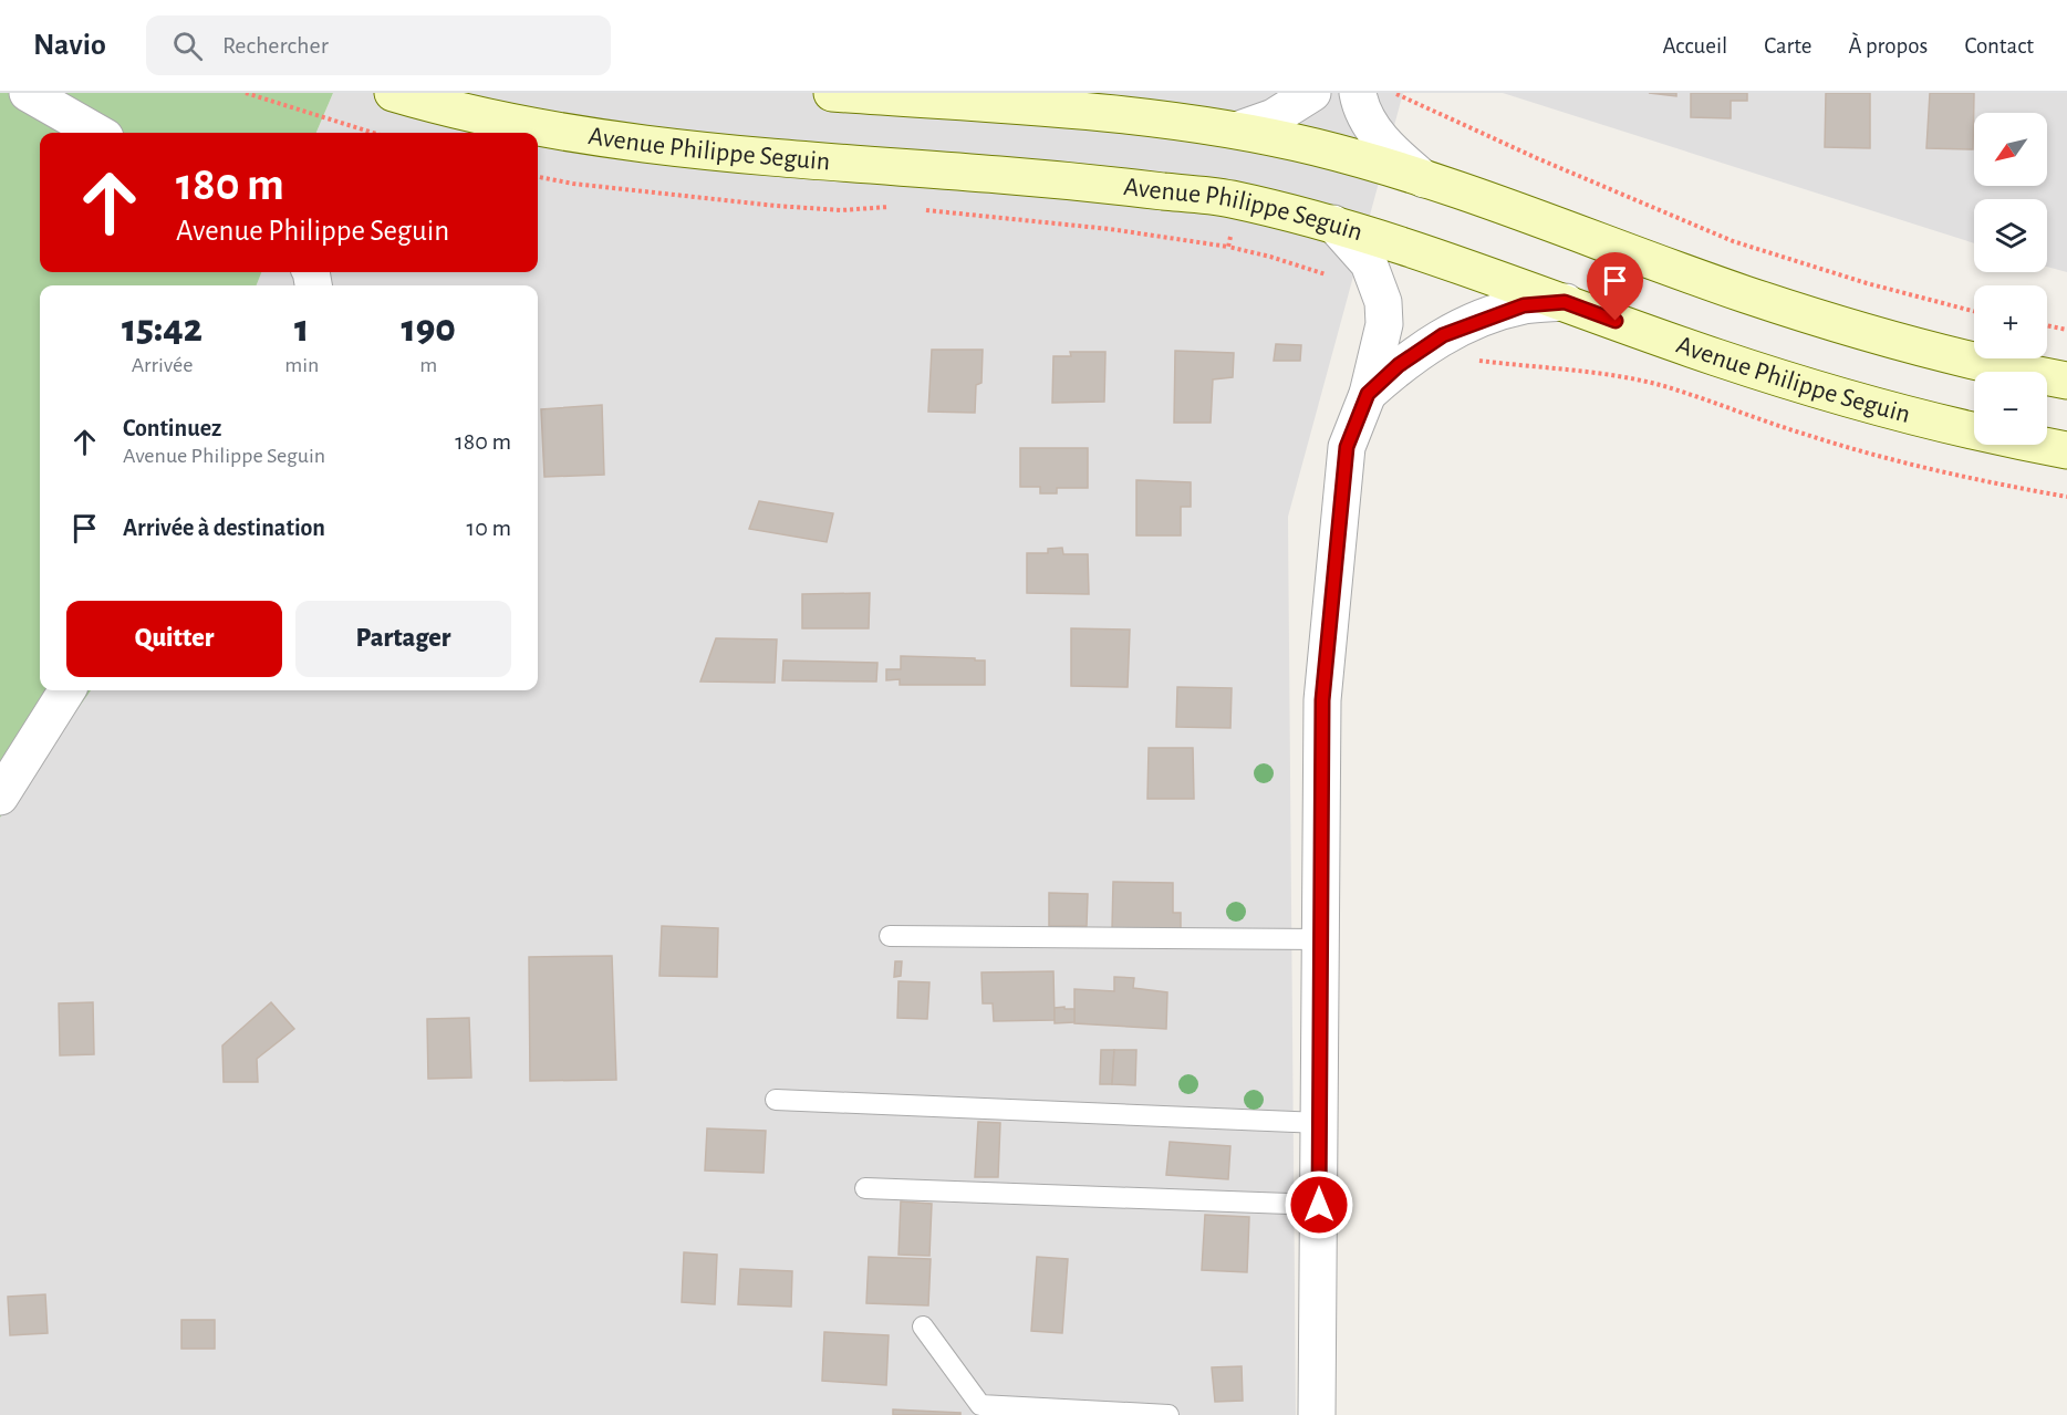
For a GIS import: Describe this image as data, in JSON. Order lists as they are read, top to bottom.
{
  "streets": {
    "main road": ["Avenue Philippe Seguin"]
  },
  "north": "bottom left",
  "page": {
    "header": "Navio",
    "search": "Rechercher",
    "nav": [
      "Accueil",
      "Carte",
      "À propos",
      "Contact"
    ],
    "map_buttons": ["+", "−"],
    "turn": ["180 m", "Avenue Philippe Seguin"],
    "eta": [
      "15:42",
      "Arrivée",
      "1",
      "min",
      "190",
      "m"
    ],
    "list": [
      {
        "name": "Continuez",
        "note": "Avenue Philippe Seguin",
        "value": "180 m"
      },
      {
        "name": "Arrivée à destination",
        "value": "10 m"
      }
    ],
    "buttons": ["Quitter", "Partager"]
  }
}
